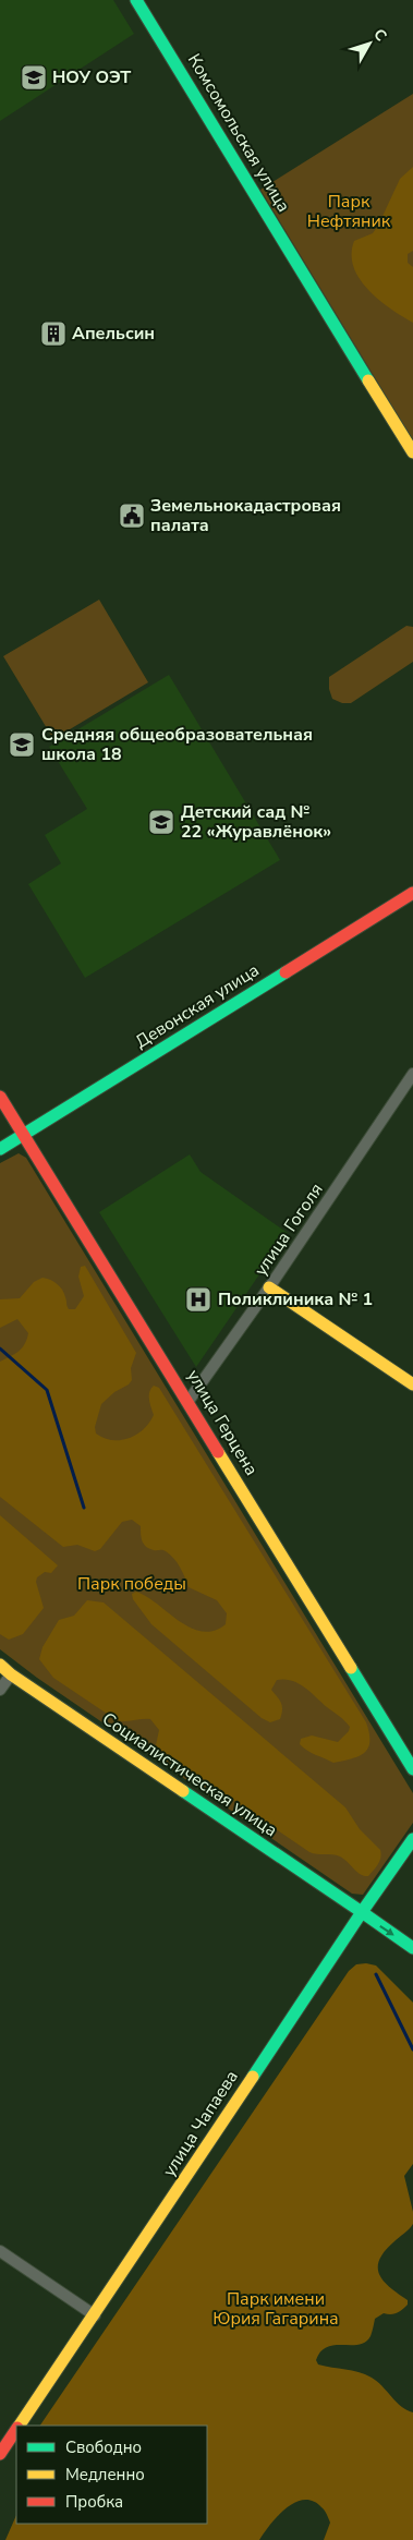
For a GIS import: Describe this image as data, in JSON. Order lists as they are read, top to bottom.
{
  "streets": {
    "main road": [
      "Комсомольская улица",
      "Девонская улица",
      "улица Герцена",
      "Социалистическая улица",
      "улица Чапаева"
    ],
    "street": ["улица Гоголя"]
  },
  "crossings": [
    ["Девонская улица", "улица Герцена"],
    ["улица Гоголя", "улица Герцена"],
    ["Социалистическая улица", "улица Чапаева"]
  ],
  "parks": ["Парк Нефтяник", "Парк победы", "Парк имени Юрия Гагарина"],
  "places": {
    "school or university": ["НОУ ОЭТ", "Средняя общеобразовательная школа 18", "Детский сад № 22 «Журавлёнок»"],
    "building": ["Апельсин"],
    "public building": ["Земельнокадастровая палата"],
    "hospital": ["Поликлиника № 1"]
  },
  "legend": ["Свободно", "Медленно", "Пробка"],
  "north": "top right"
}
